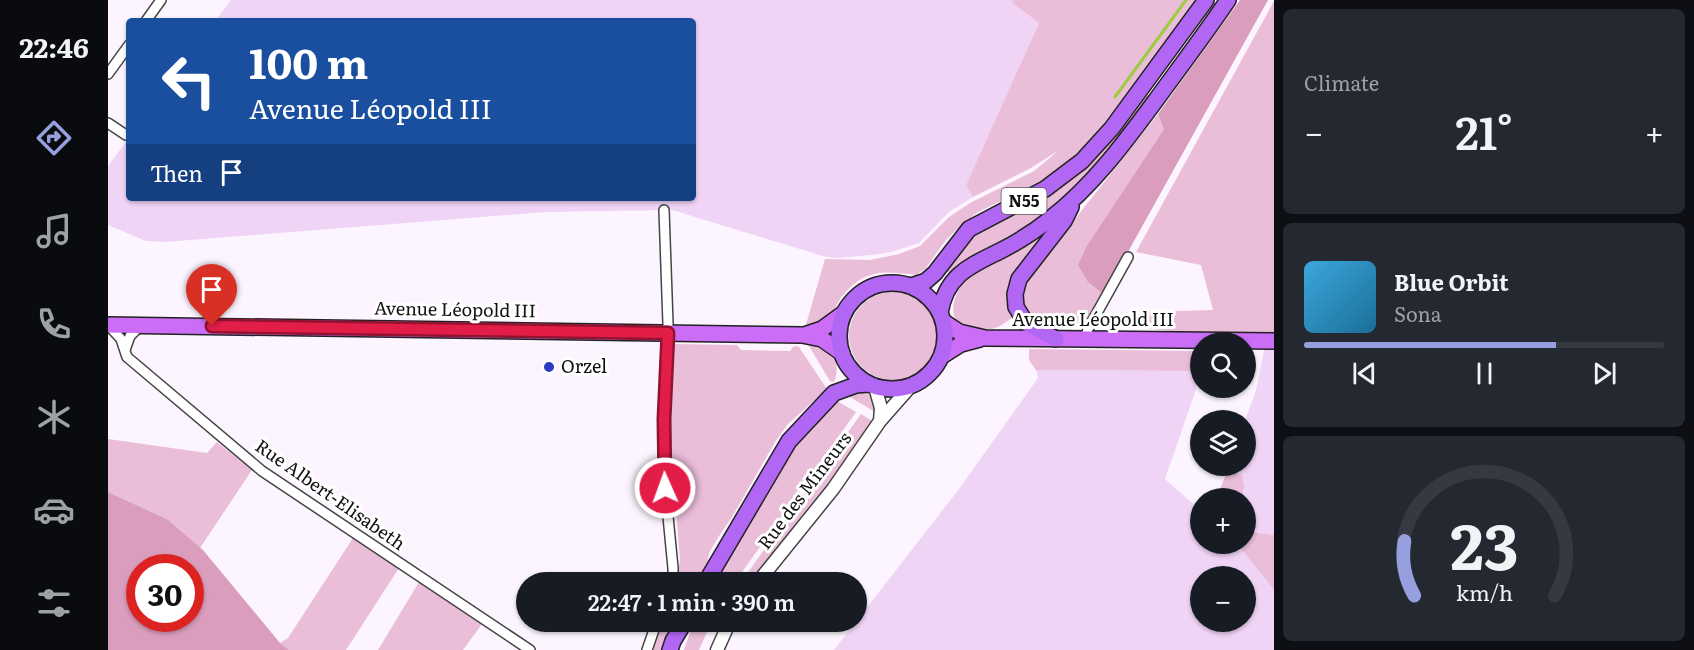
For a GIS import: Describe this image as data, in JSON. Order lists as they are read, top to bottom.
{
  "streets": {
    "highway": ["N55"],
    "main road": ["Avenue Léopold III"],
    "street": ["Rue des Mineurs", "Rue Albert-Elisabeth"]
  },
  "crossings": [
    ["N55", "Avenue Léopold III"],
    ["N55", "Rue des Mineurs"],
    ["Avenue Léopold III", "Rue des Mineurs"],
    ["Avenue Léopold III", "Rue Albert-Elisabeth"]
  ],
  "places": ["Orzel"],
  "page": {
    "tabs": "22:46",
    "tile": "Climate",
    "turn": ["100 m", "Avenue Léopold III"],
    "heat": ["−", "21°", "+"],
    "then": "Then",
    "song": ["Blue Orbit", "Sona"],
    "map_buttons": ["+", "−"],
    "limit": "30",
    "trip": "22:47 · 1 min · 390 m",
    "gauge": ["23", "km/h"]
  }
}
